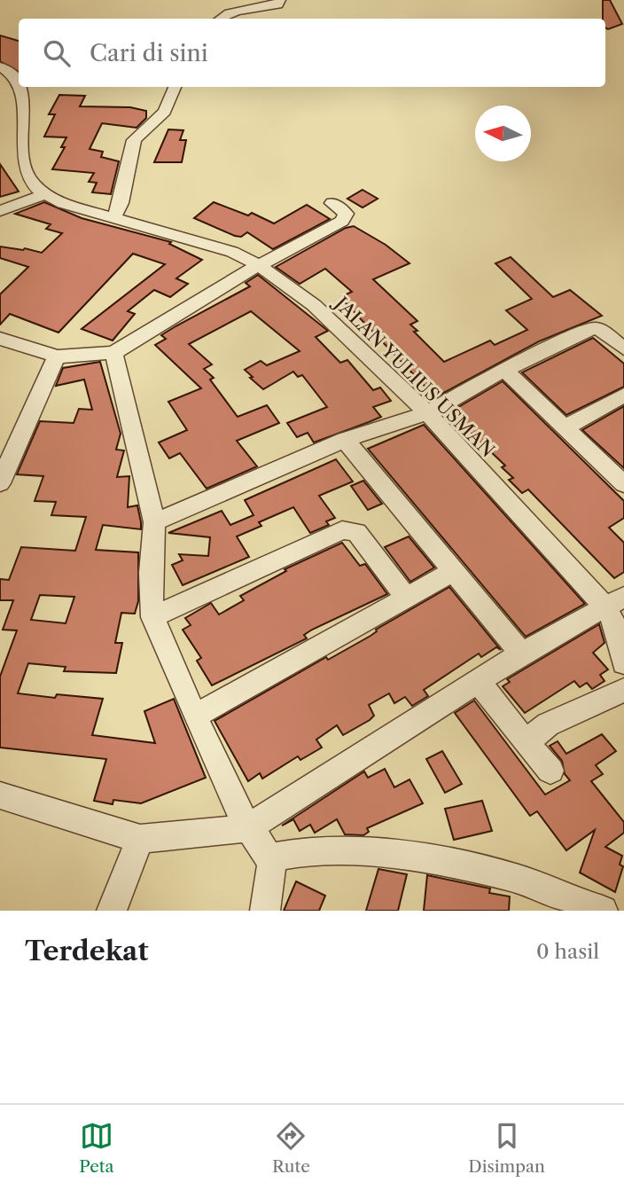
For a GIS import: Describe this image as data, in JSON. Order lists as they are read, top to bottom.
{
  "streets": {
    "street": ["JALAN YULIUS USMAN"]
  },
  "north": "left",
  "page": {
    "search": "Cari di sini",
    "heading": ["Terdekat", "0 hasil"],
    "nav": ["Peta", "Rute", "Disimpan"]
  }
}
